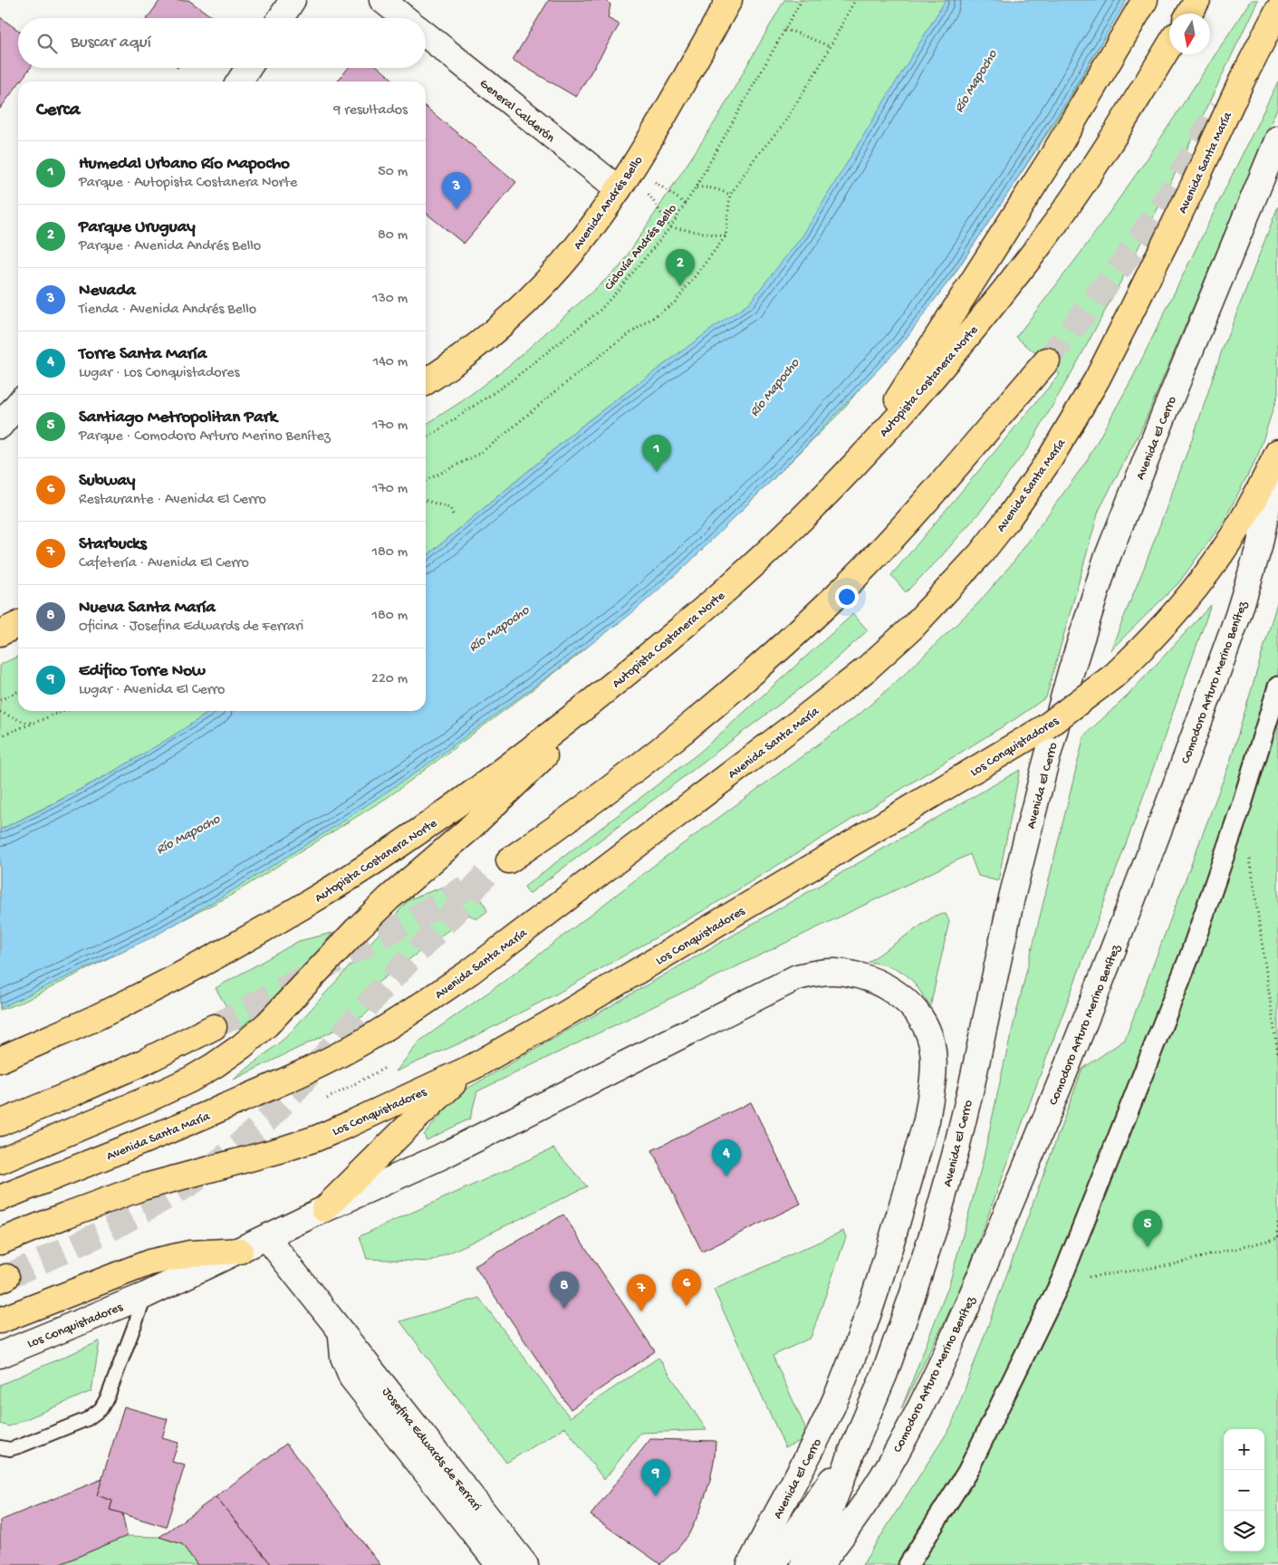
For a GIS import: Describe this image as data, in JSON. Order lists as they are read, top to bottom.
{
  "streets": {
    "main road": [
      "Avenida Santa María",
      "Avenida Andrés Bello",
      "Autopista Costanera Norte",
      "Los Conquistadores"
    ],
    "street": [
      "General Calderón",
      "Avenida El Cerro",
      "Comodoro Arturo Merino Benítez",
      "Josefina Edwards de Ferrari"
    ],
    "path": ["Ciclovía Andrés Bello"]
  },
  "crossings": [
    ["General Calderón", "Avenida Andrés Bello"],
    ["Avenida El Cerro", "Los Conquistadores"],
    ["Comodoro Arturo Merino Benítez", "Los Conquistadores"],
    ["Los Conquistadores", "Josefina Edwards de Ferrari"]
  ],
  "water": ["Río Mapocho"],
  "north": "bottom",
  "page": {
    "search": "Buscar aquí",
    "heading": ["Cerca", "9 resultados"],
    "list": [
      {
        "mark": "1",
        "name": "Humedal Urbano Río Mapocho",
        "note": "Parque · Autopista Costanera Norte",
        "value": "50 m"
      },
      {
        "mark": "2",
        "name": "Parque Uruguay",
        "note": "Parque · Avenida Andrés Bello",
        "value": "80 m"
      },
      {
        "mark": "3",
        "name": "Nevada",
        "note": "Tienda · Avenida Andrés Bello",
        "value": "130 m"
      },
      {
        "mark": "4",
        "name": "Torre Santa María",
        "note": "Lugar · Los Conquistadores",
        "value": "140 m"
      },
      {
        "mark": "5",
        "name": "Santiago Metropolitan Park",
        "note": "Parque · Comodoro Arturo Merino Benítez",
        "value": "170 m"
      },
      {
        "mark": "6",
        "name": "Subway",
        "note": "Restaurante · Avenida El Cerro",
        "value": "170 m"
      },
      {
        "mark": "7",
        "name": "Starbucks",
        "note": "Cafetería · Avenida El Cerro",
        "value": "180 m"
      },
      {
        "mark": "8",
        "name": "Nueva Santa María",
        "note": "Oficina · Josefina Edwards de Ferrari",
        "value": "180 m"
      },
      {
        "mark": "9",
        "name": "Edifico Torre Now",
        "note": "Lugar · Avenida El Cerro",
        "value": "220 m"
      }
    ],
    "pins": [
      "3",
      "2",
      "1",
      "4",
      "5",
      "6",
      "8",
      "7",
      "9"
    ],
    "map_buttons": ["+", "−"]
  }
}
